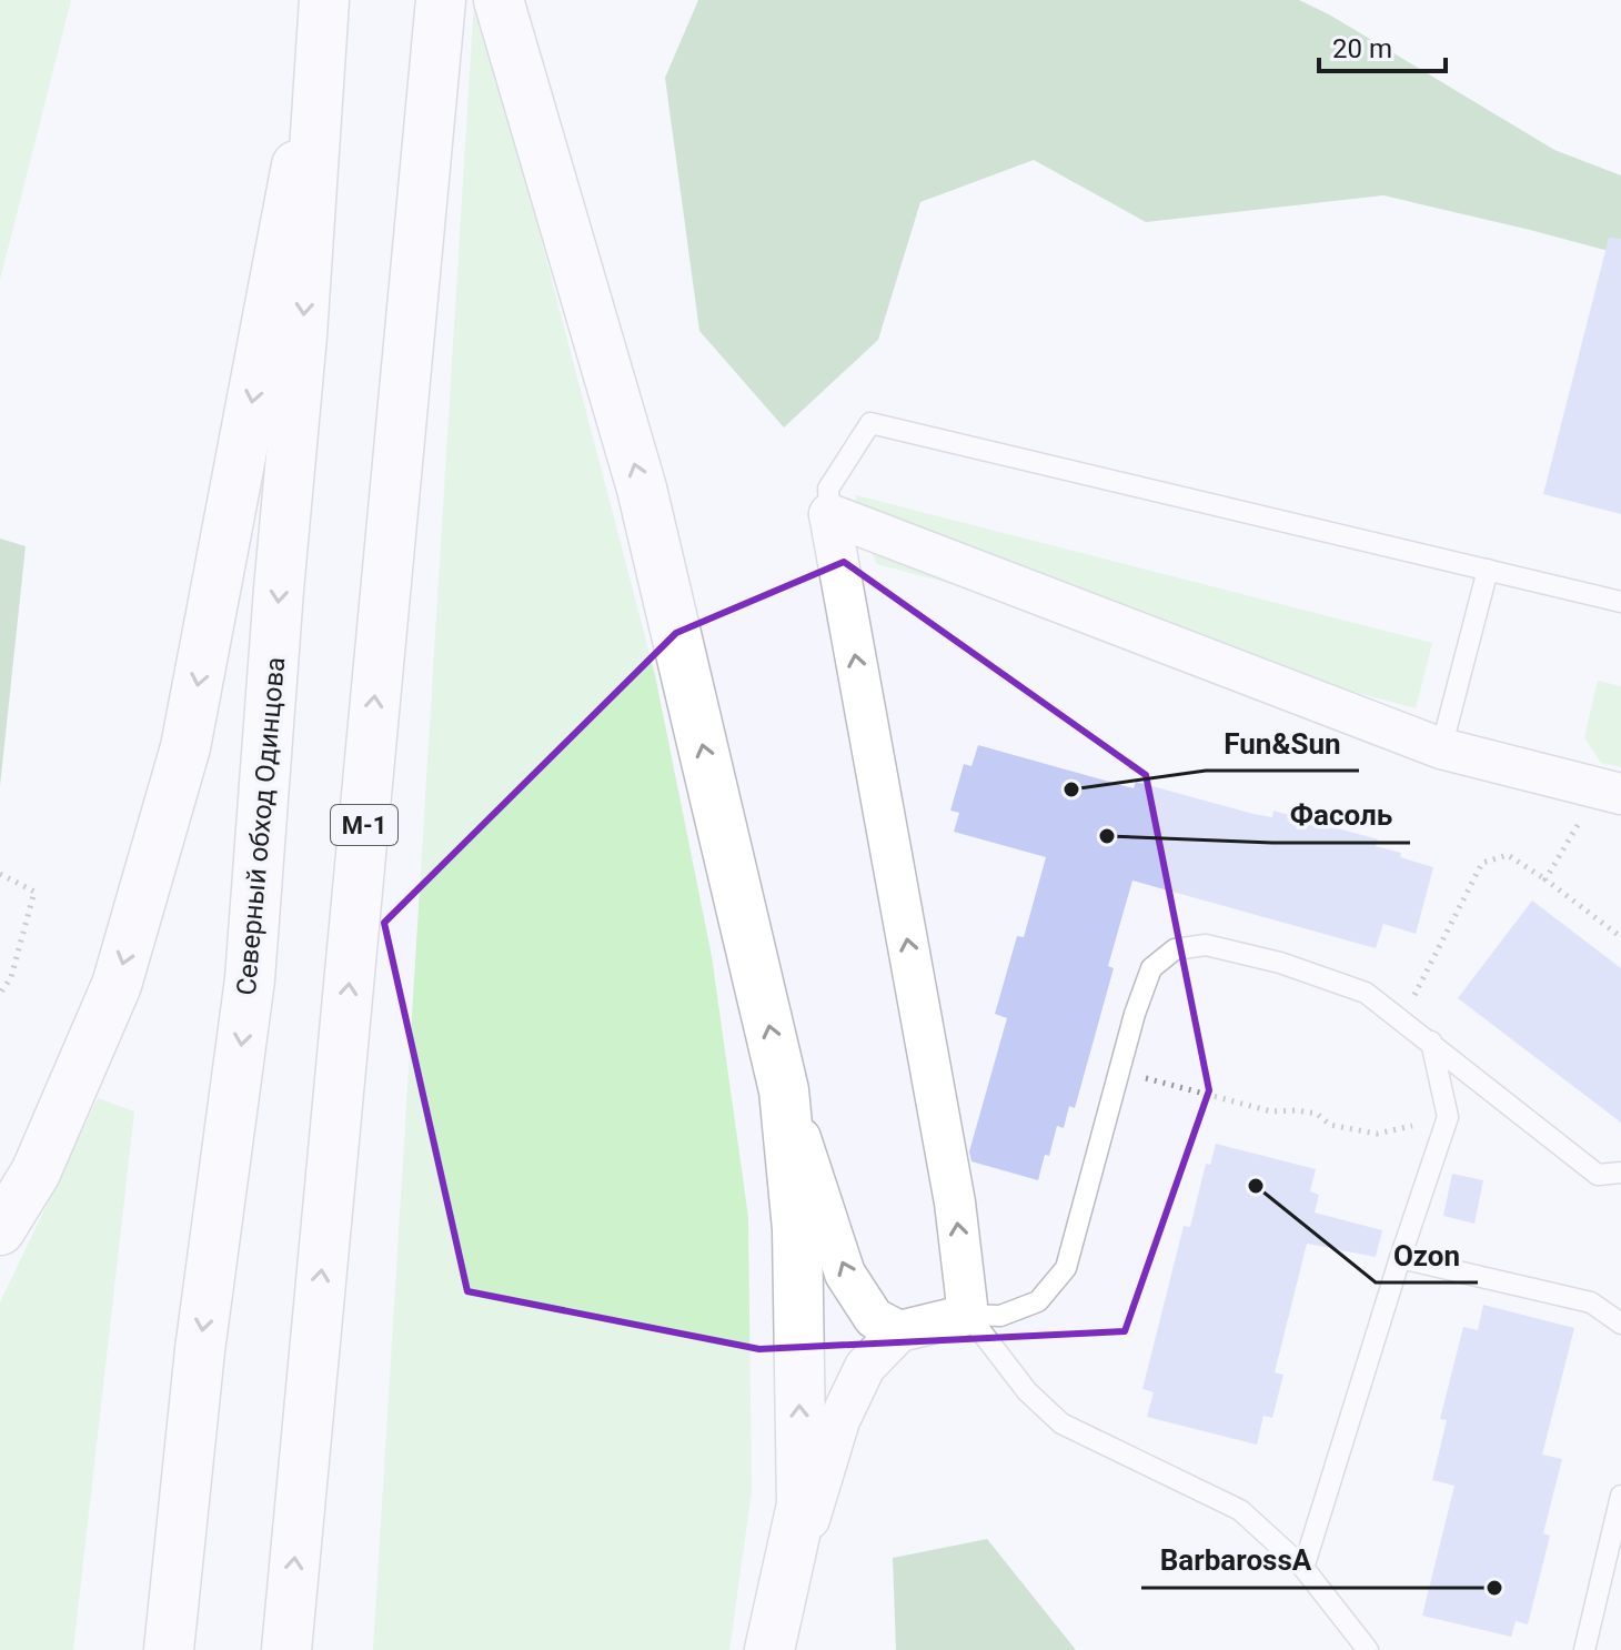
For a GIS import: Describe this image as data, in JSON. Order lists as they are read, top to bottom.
{
  "streets": {
    "main road": ["М-1", "Северный обход Одинцова"]
  },
  "places": [
    "Fun&Sun",
    "Фасоль",
    "Ozon",
    "BarbarossA"
  ],
  "scale_bar": "20 m"
}
